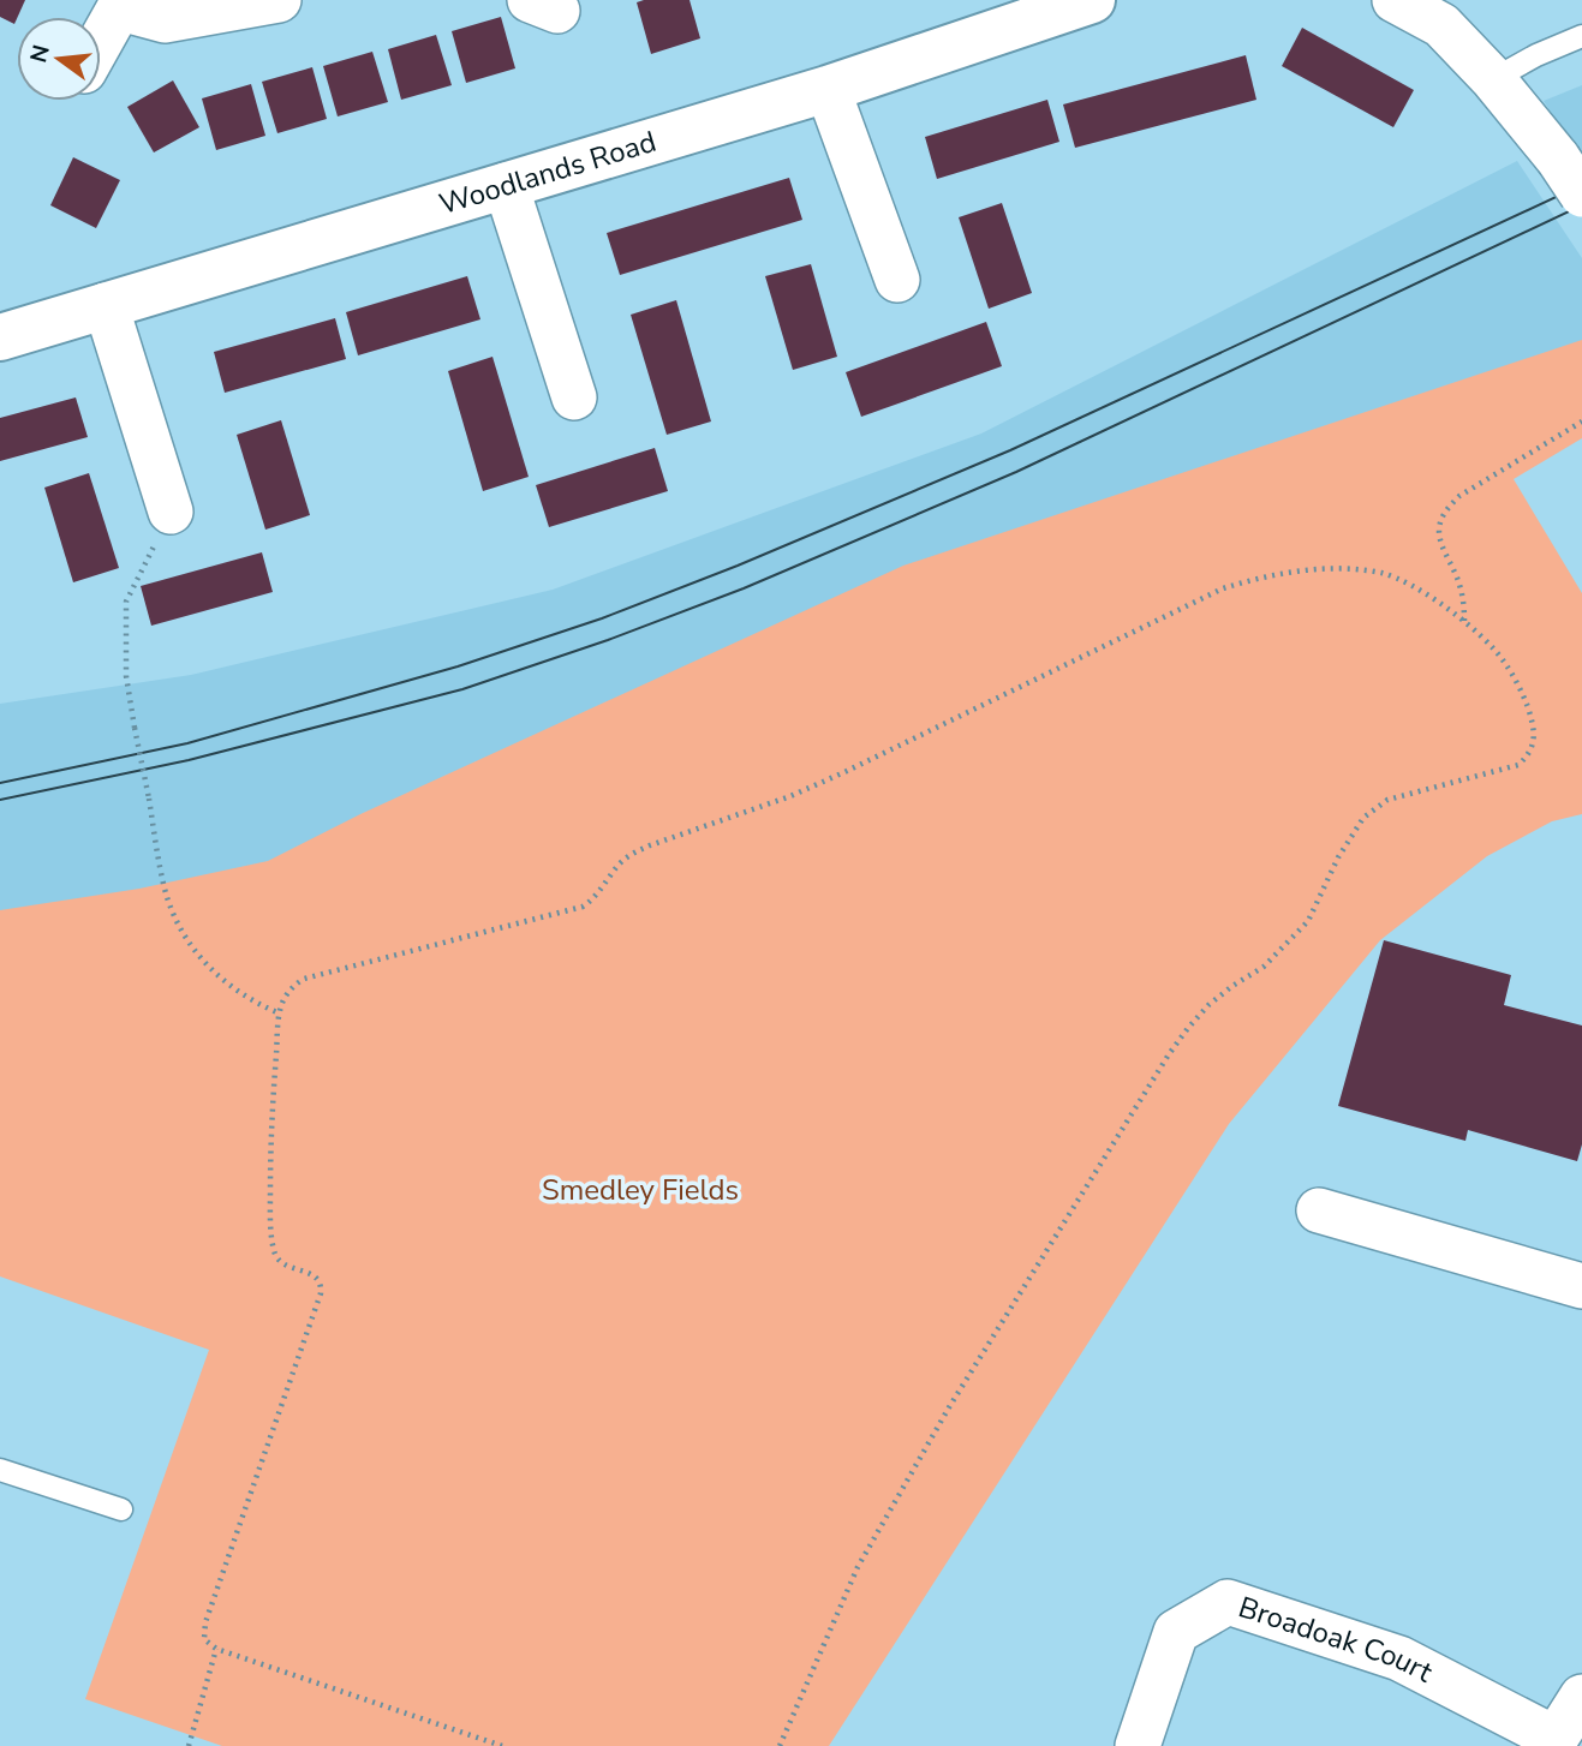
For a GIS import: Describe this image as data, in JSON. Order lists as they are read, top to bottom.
{
  "streets": {
    "street": ["Woodlands Road", "Broadoak Court"]
  },
  "parks": ["Smedley Fields"],
  "north": "left"
}
